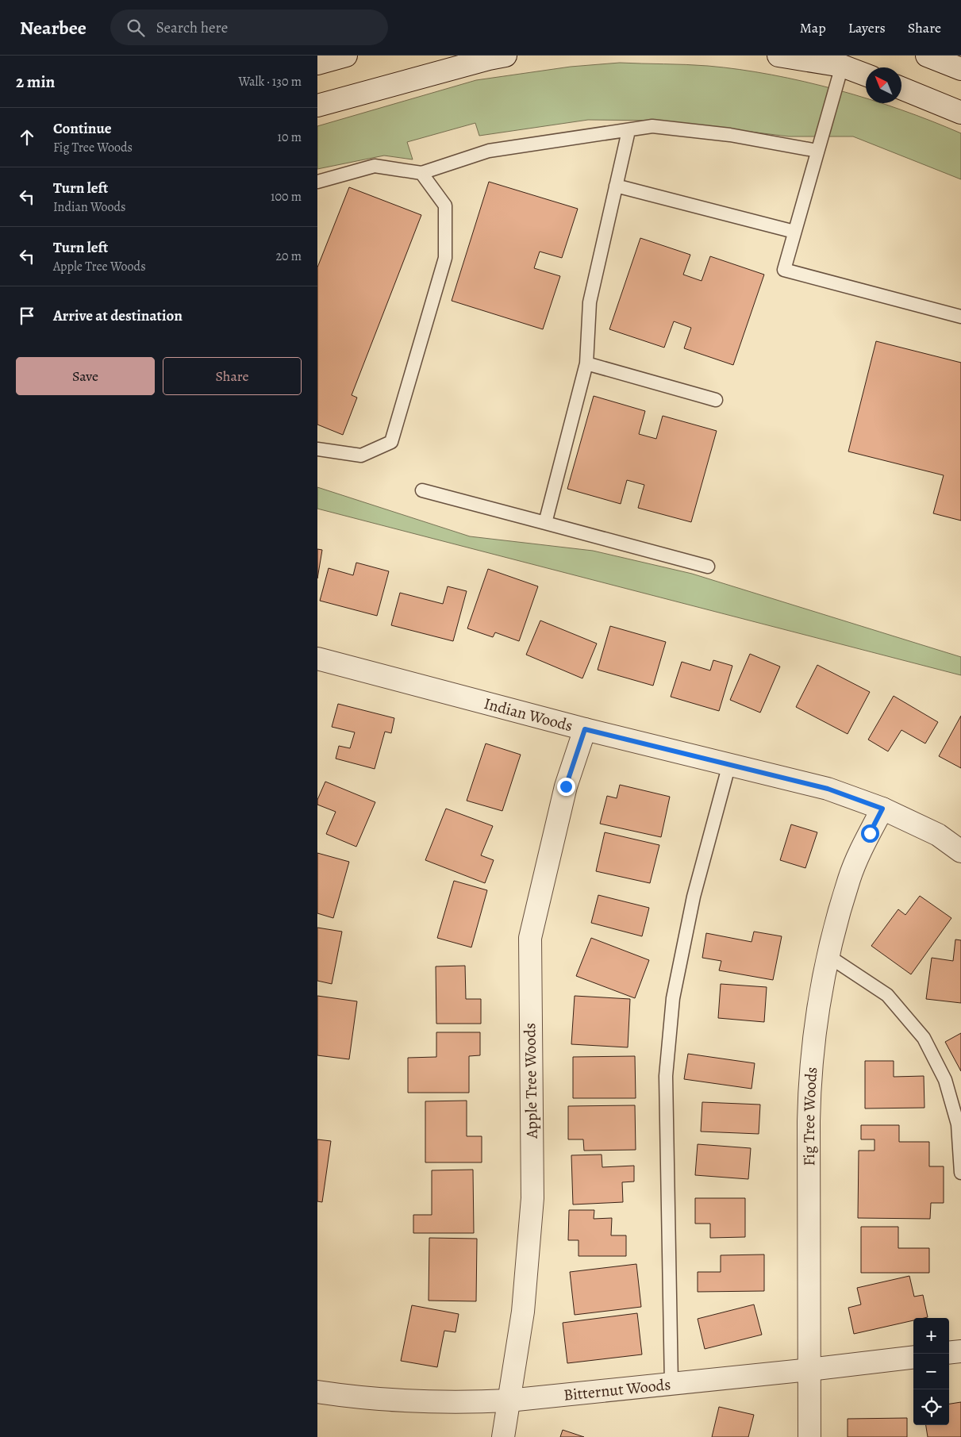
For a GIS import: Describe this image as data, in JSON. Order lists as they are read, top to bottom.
{
  "streets": {
    "street": [
      "Indian Woods",
      "Apple Tree Woods",
      "Fig Tree Woods",
      "Bitternut Woods"
    ]
  },
  "crossings": [
    ["Indian Woods", "Apple Tree Woods"],
    ["Indian Woods", "Fig Tree Woods"],
    ["Apple Tree Woods", "Bitternut Woods"],
    ["Fig Tree Woods", "Bitternut Woods"]
  ],
  "north": "top left",
  "page": {
    "header": "Nearbee",
    "search": "Search here",
    "nav": ["Map", "Layers", "Share"],
    "heading": ["2 min", "Walk · 130 m"],
    "list": [
      ["Continue", "Fig Tree Woods", "10 m"],
      ["Turn left", "Indian Woods", "100 m"],
      ["Turn left", "Apple Tree Woods", "20 m"],
      "Arrive at destination"
    ],
    "buttons": ["Save", "Share"],
    "map_buttons": ["+", "−"]
  }
}
